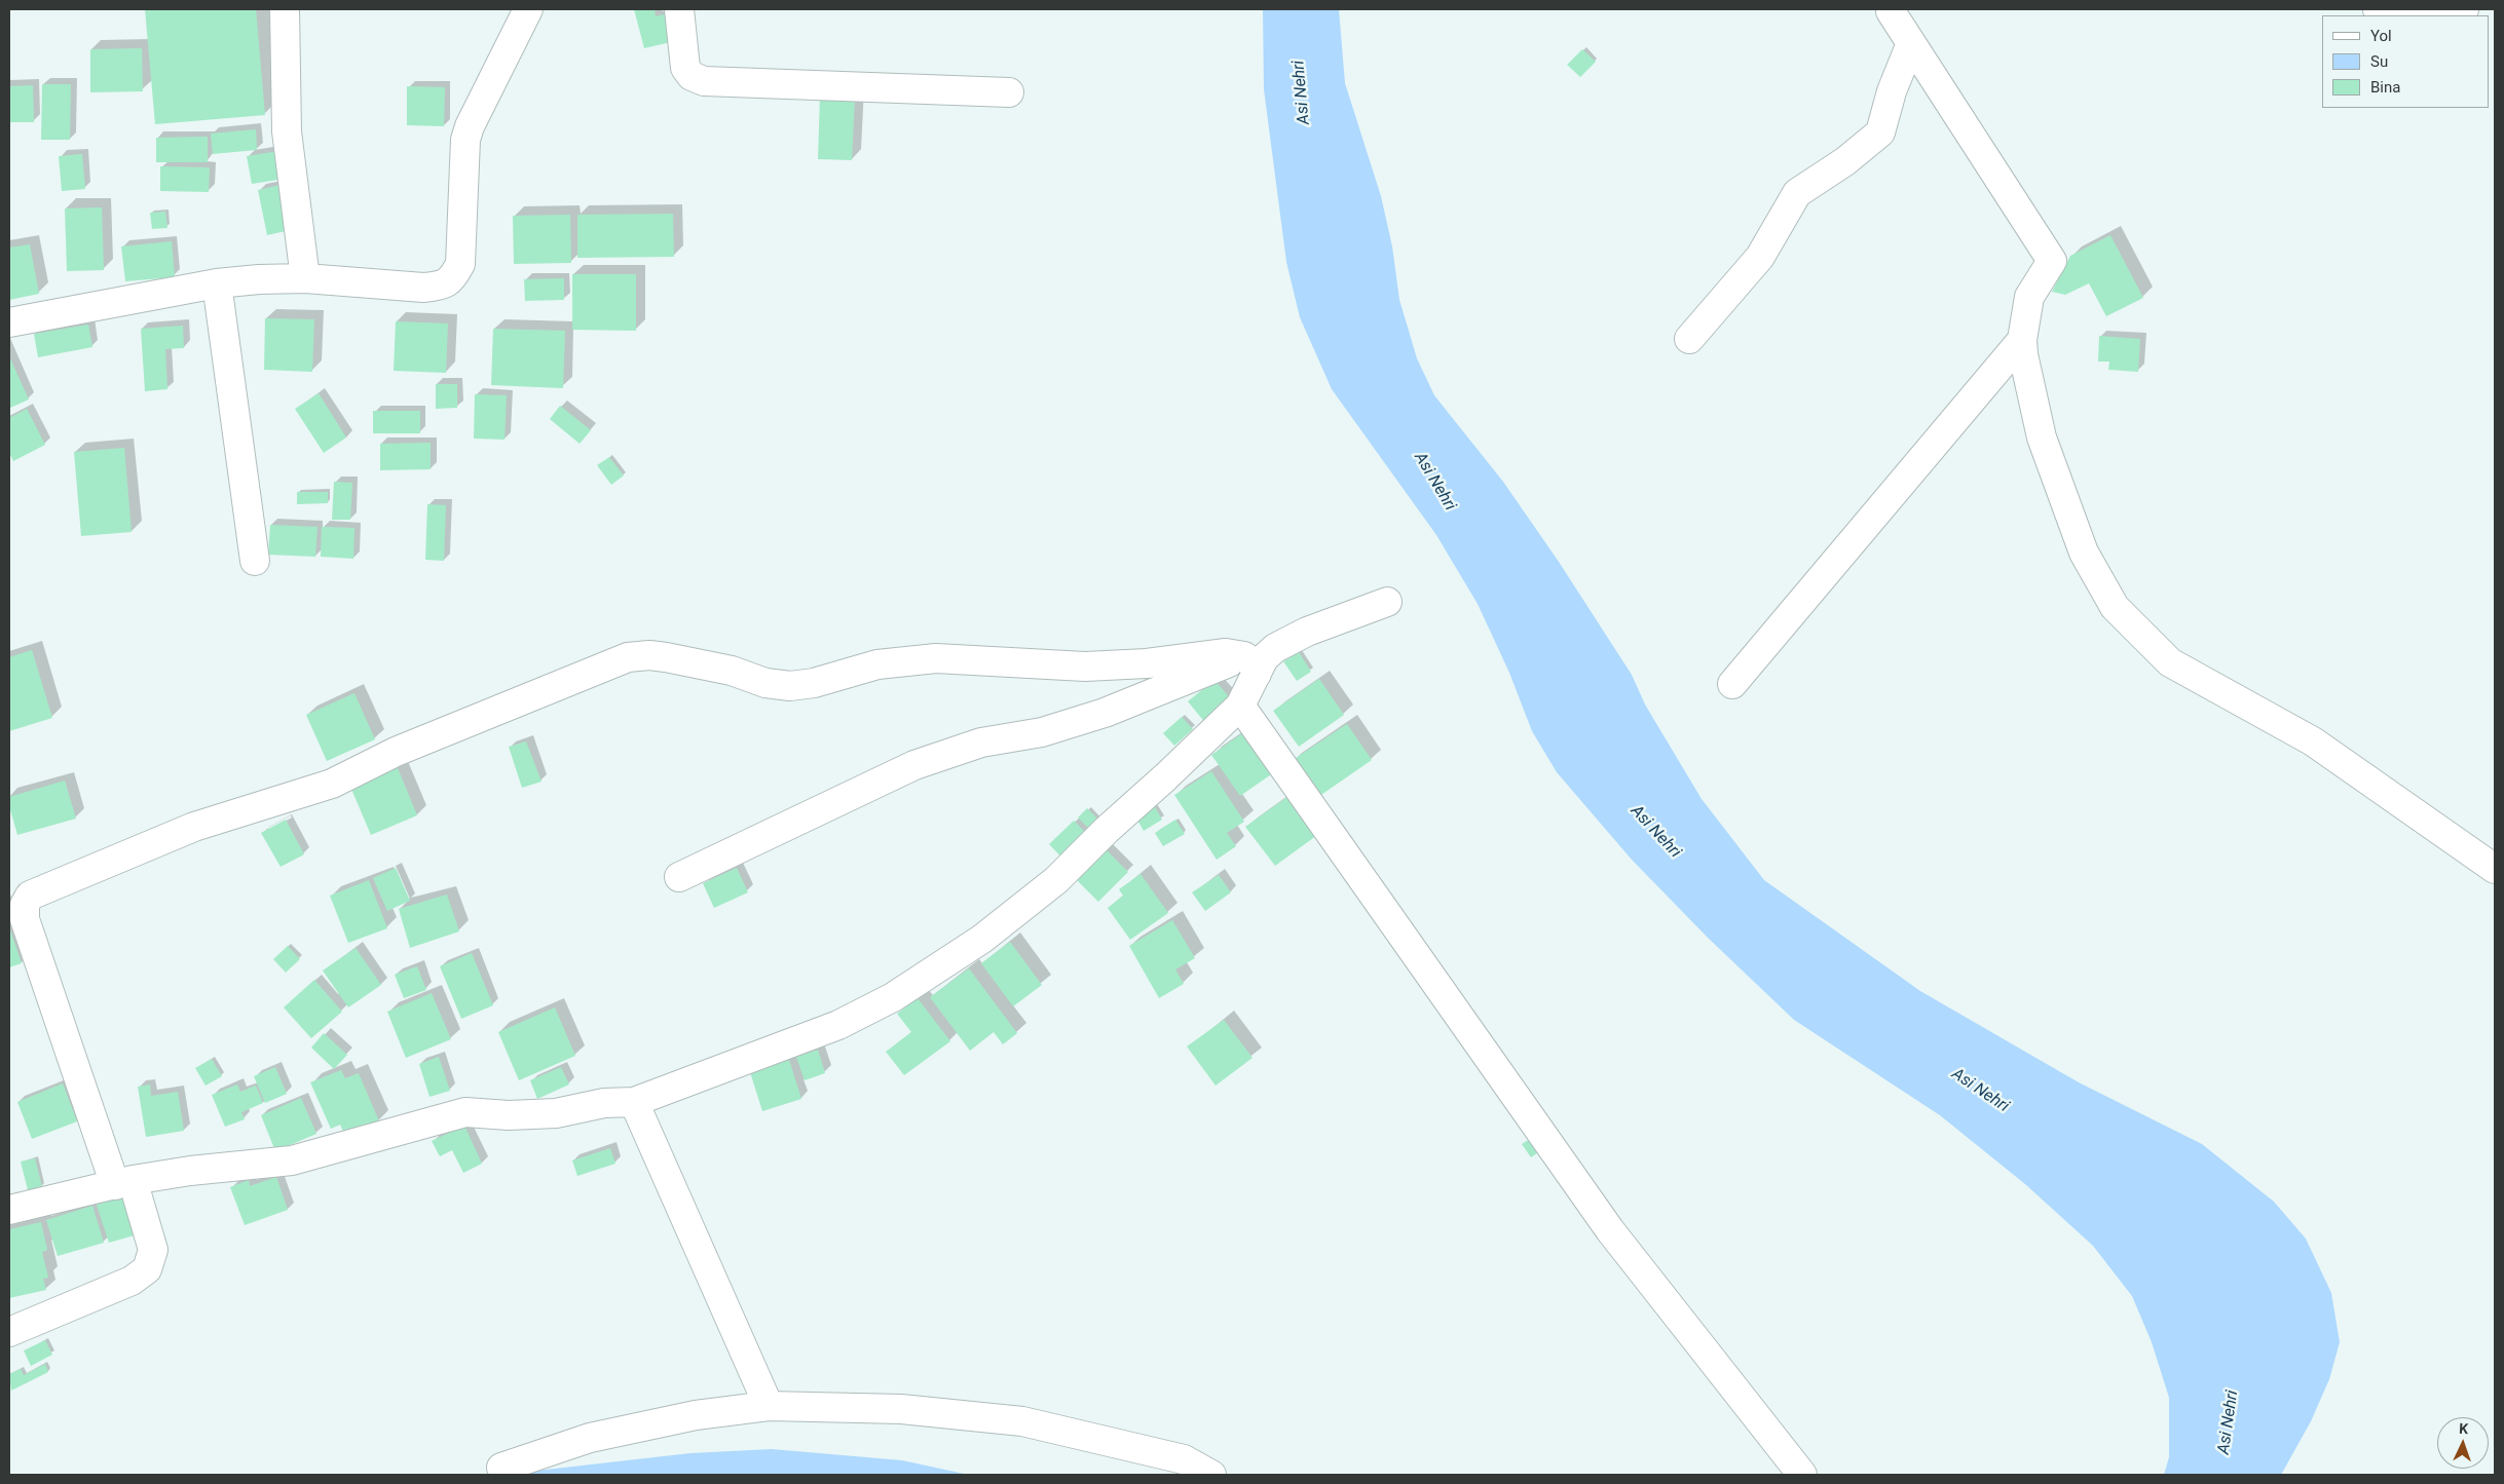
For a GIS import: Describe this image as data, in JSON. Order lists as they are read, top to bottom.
{
  "water": ["Asi Nehri"],
  "legend": ["Yol", "Su", "Bina"],
  "north": "top"
}
